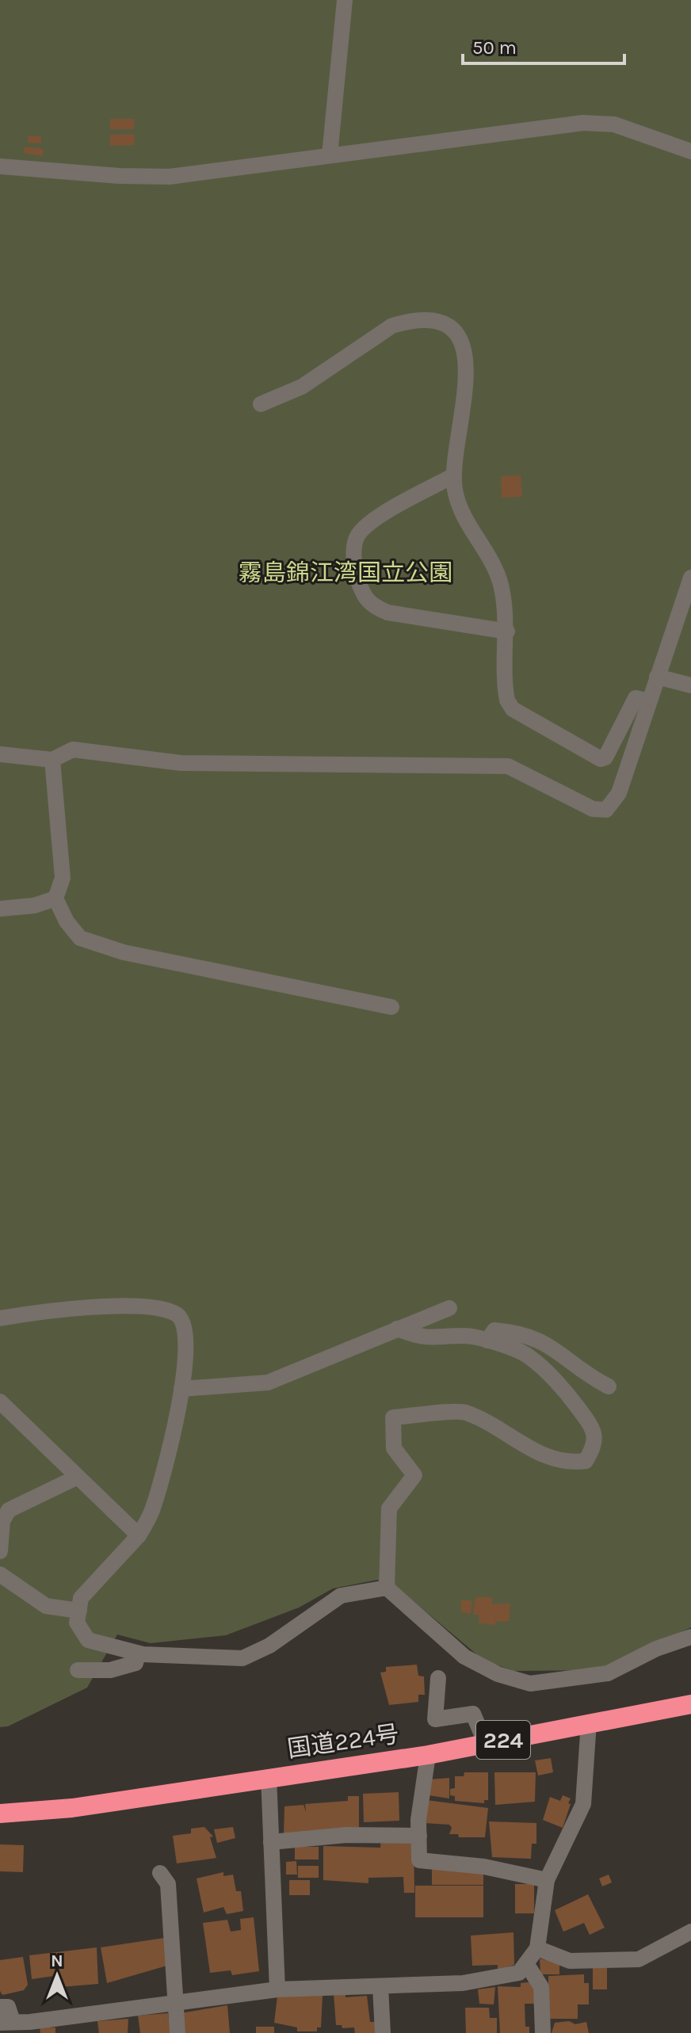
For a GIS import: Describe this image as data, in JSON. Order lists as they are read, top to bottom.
{
  "streets": {
    "highway": ["224", "国道224号"]
  },
  "parks": ["霧島錦江湾国立公園"],
  "scale_bar": "50 m",
  "north": "top"
}
